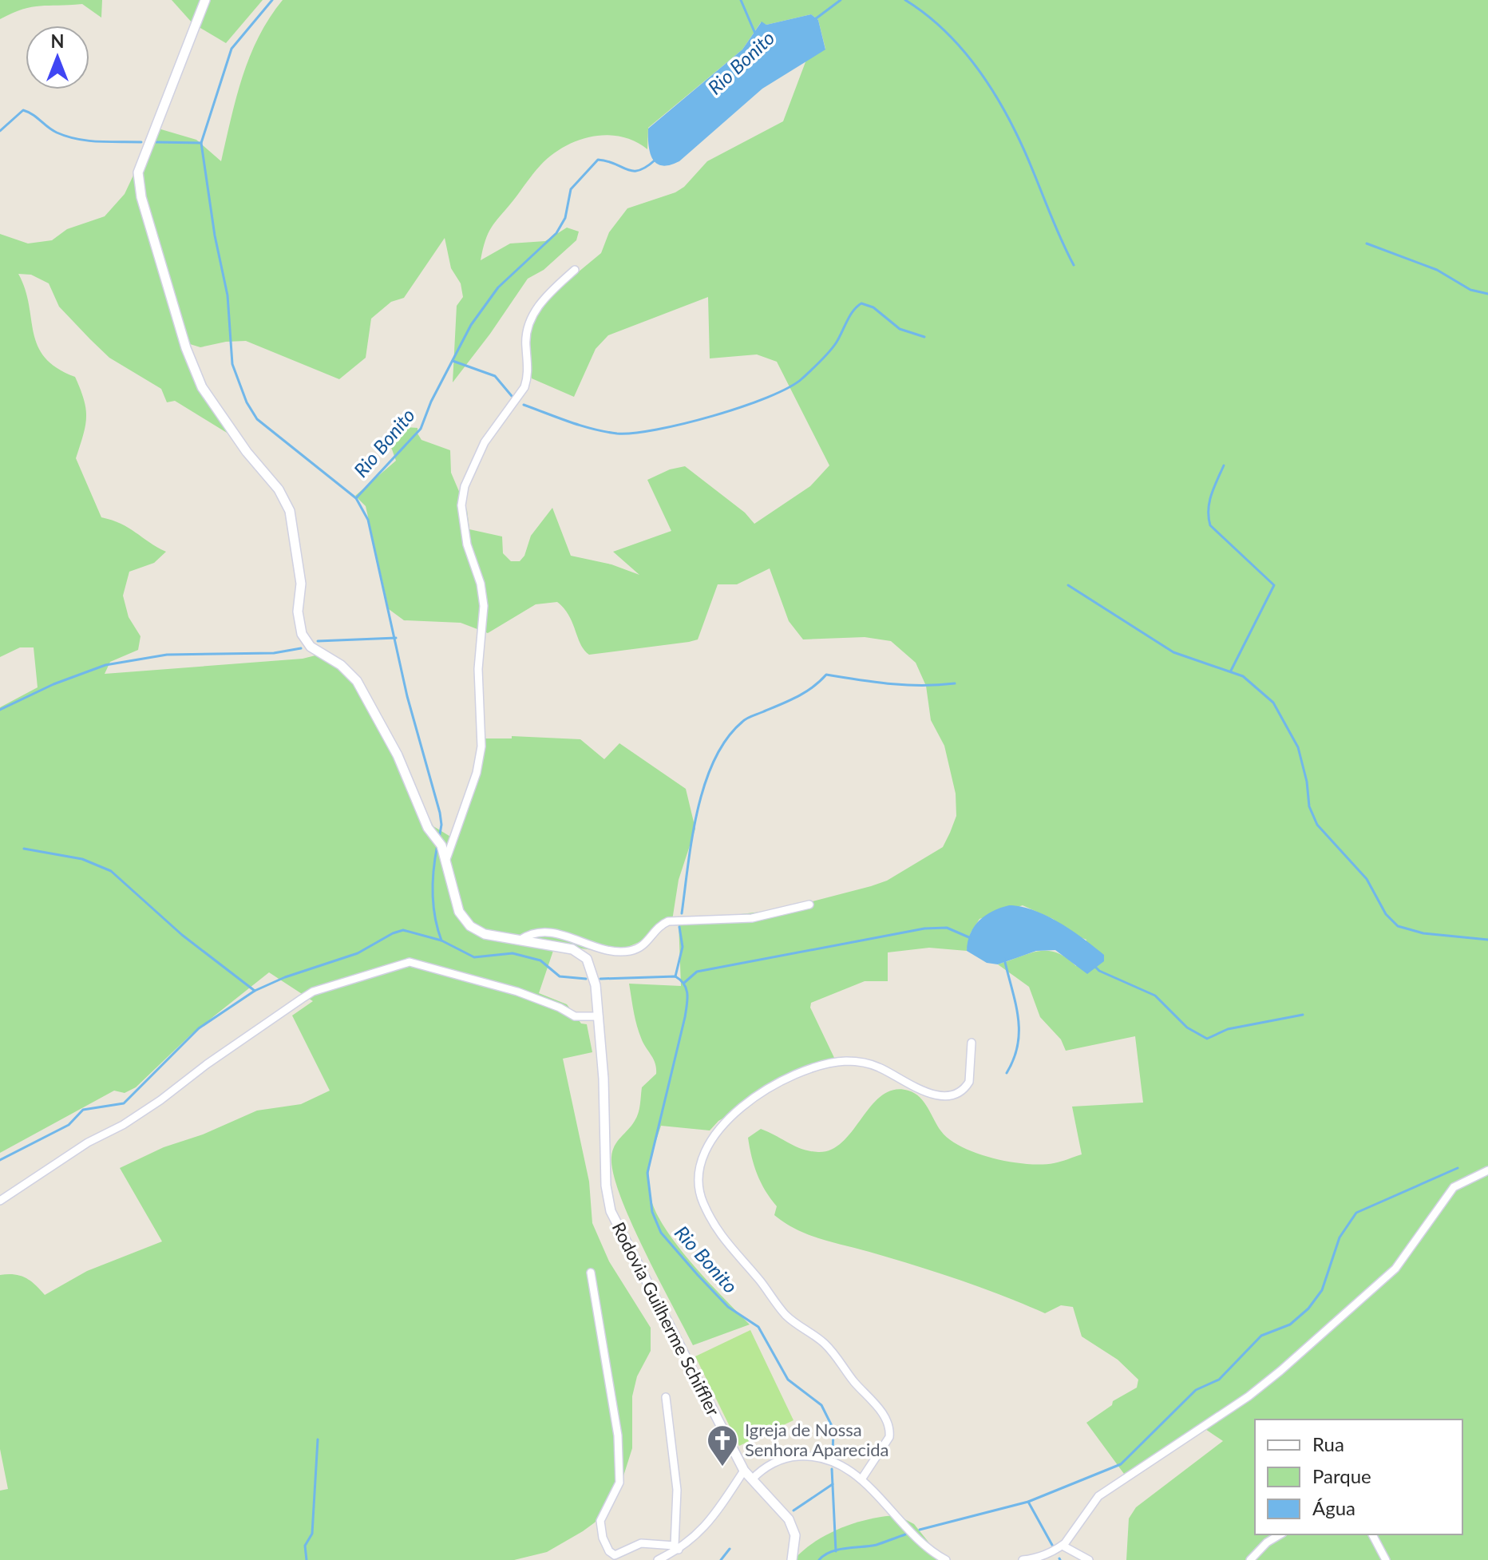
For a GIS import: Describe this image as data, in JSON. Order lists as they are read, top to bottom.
{
  "streets": {
    "street": ["Rodovia Guilherme Schiffler"]
  },
  "water": ["Rio Bonito"],
  "places": {
    "church": ["Igreja de Nossa Senhora Aparecida"]
  },
  "legend": ["Rua", "Parque", "Água"],
  "north": "top"
}
